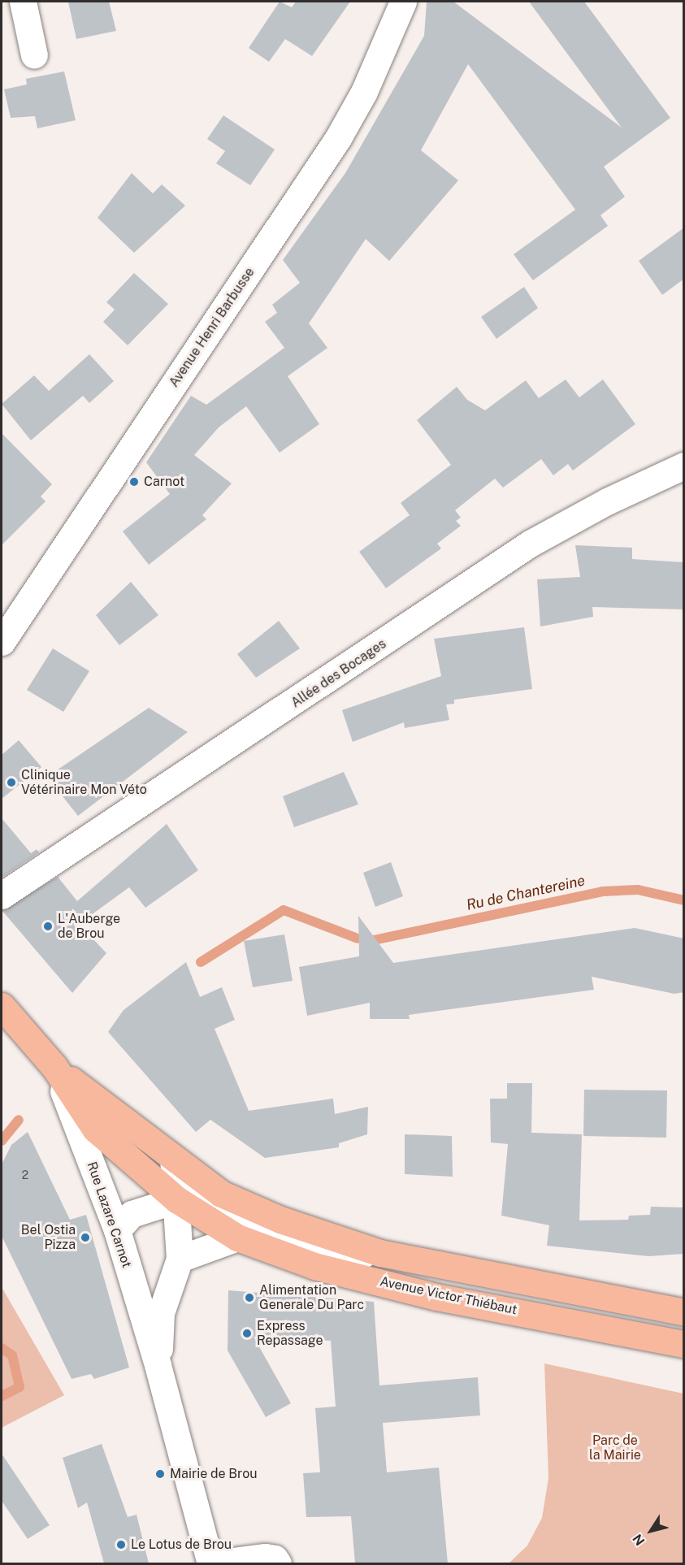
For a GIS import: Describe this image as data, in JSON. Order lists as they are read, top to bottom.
{
  "streets": {
    "main road": ["Avenue Victor Thiébaut"],
    "street": ["Avenue Henri Barbusse", "Allée des Bocages", "Rue Lazare Carnot"]
  },
  "crossings": [
    ["Rue Lazare Carnot", "Avenue Victor Thiébaut"]
  ],
  "water": ["Ru de Chantereine"],
  "parks": ["Parc de la Mairie"],
  "places": [
    "Carnot",
    "Clinique Vétérinaire Mon Véto",
    "L'Auberge de Brou",
    "Bel Ostia Pizza",
    "Alimentation Generale Du Parc",
    "Express Repassage",
    "Mairie de Brou",
    "Le Lotus de Brou"
  ],
  "house_numbers": ["2"],
  "north": "bottom left"
}
